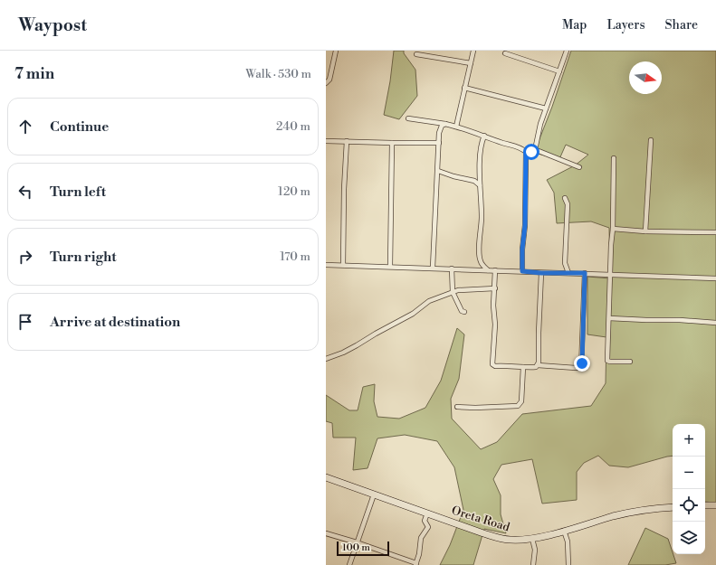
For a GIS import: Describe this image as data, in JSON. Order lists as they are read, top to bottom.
{
  "streets": {
    "street": ["Oreta Road"]
  },
  "scale_bar": "100 m",
  "north": "right",
  "page": {
    "header": "Waypost",
    "nav": ["Map", "Layers", "Share"],
    "heading": ["7 min", "Walk · 530 m"],
    "list": [
      ["Continue", "240 m"],
      ["Turn left", "120 m"],
      ["Turn right", "170 m"],
      "Arrive at destination"
    ],
    "map_buttons": ["+", "−"],
    "scale": "100 m"
  }
}
